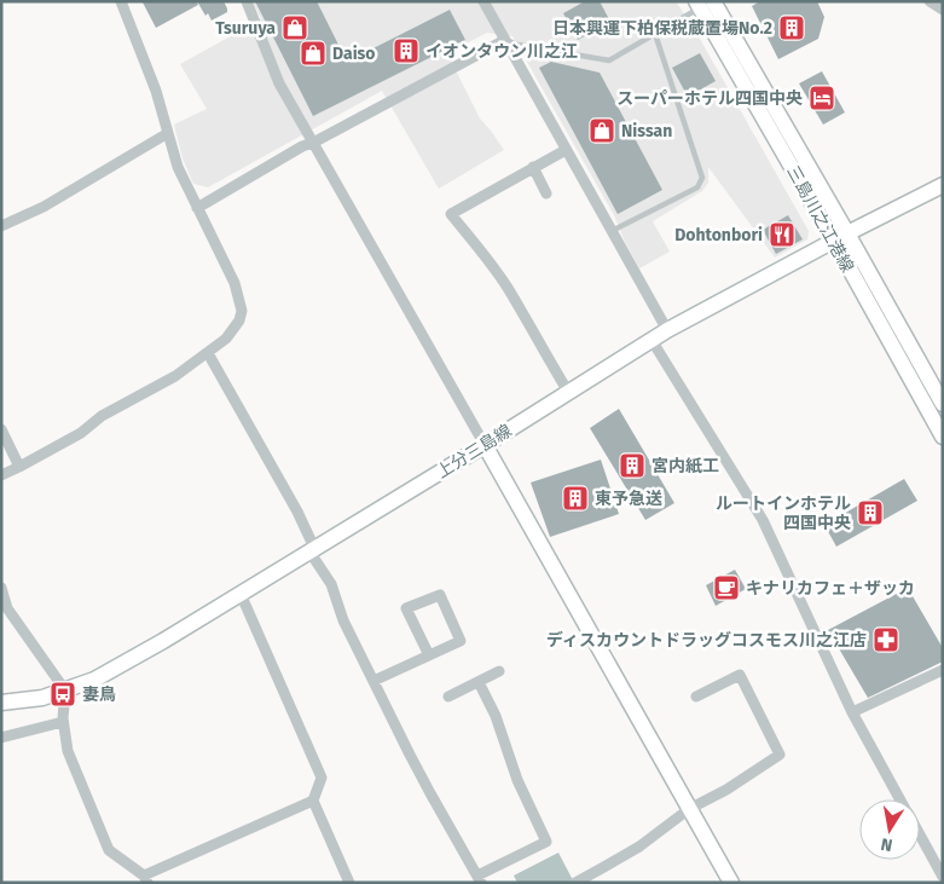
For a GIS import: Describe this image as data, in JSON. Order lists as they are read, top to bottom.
{
  "streets": {
    "main road": ["三島川之江港線", "上分三島線"]
  },
  "crossings": [
    ["三島川之江港線", "上分三島線"]
  ],
  "places": {
    "shop": ["Tsuruya", "Daiso", "Nissan"],
    "building": [
      "日本興運下柏保税蔵置場No.2",
      "イオンタウン川之江",
      "宮内紙工",
      "東予急送",
      "ルートインホテル 四国中央"
    ],
    "hotel": ["スーパーホテル四国中央"],
    "restaurant": ["Dohtonbori"],
    "cafe": ["キナリカフェ＋ザッカ"],
    "pharmacy": ["ディスカウントドラッグコスモス川之江店"],
    "bus stop": ["妻鳥"]
  },
  "north": "bottom"
}
